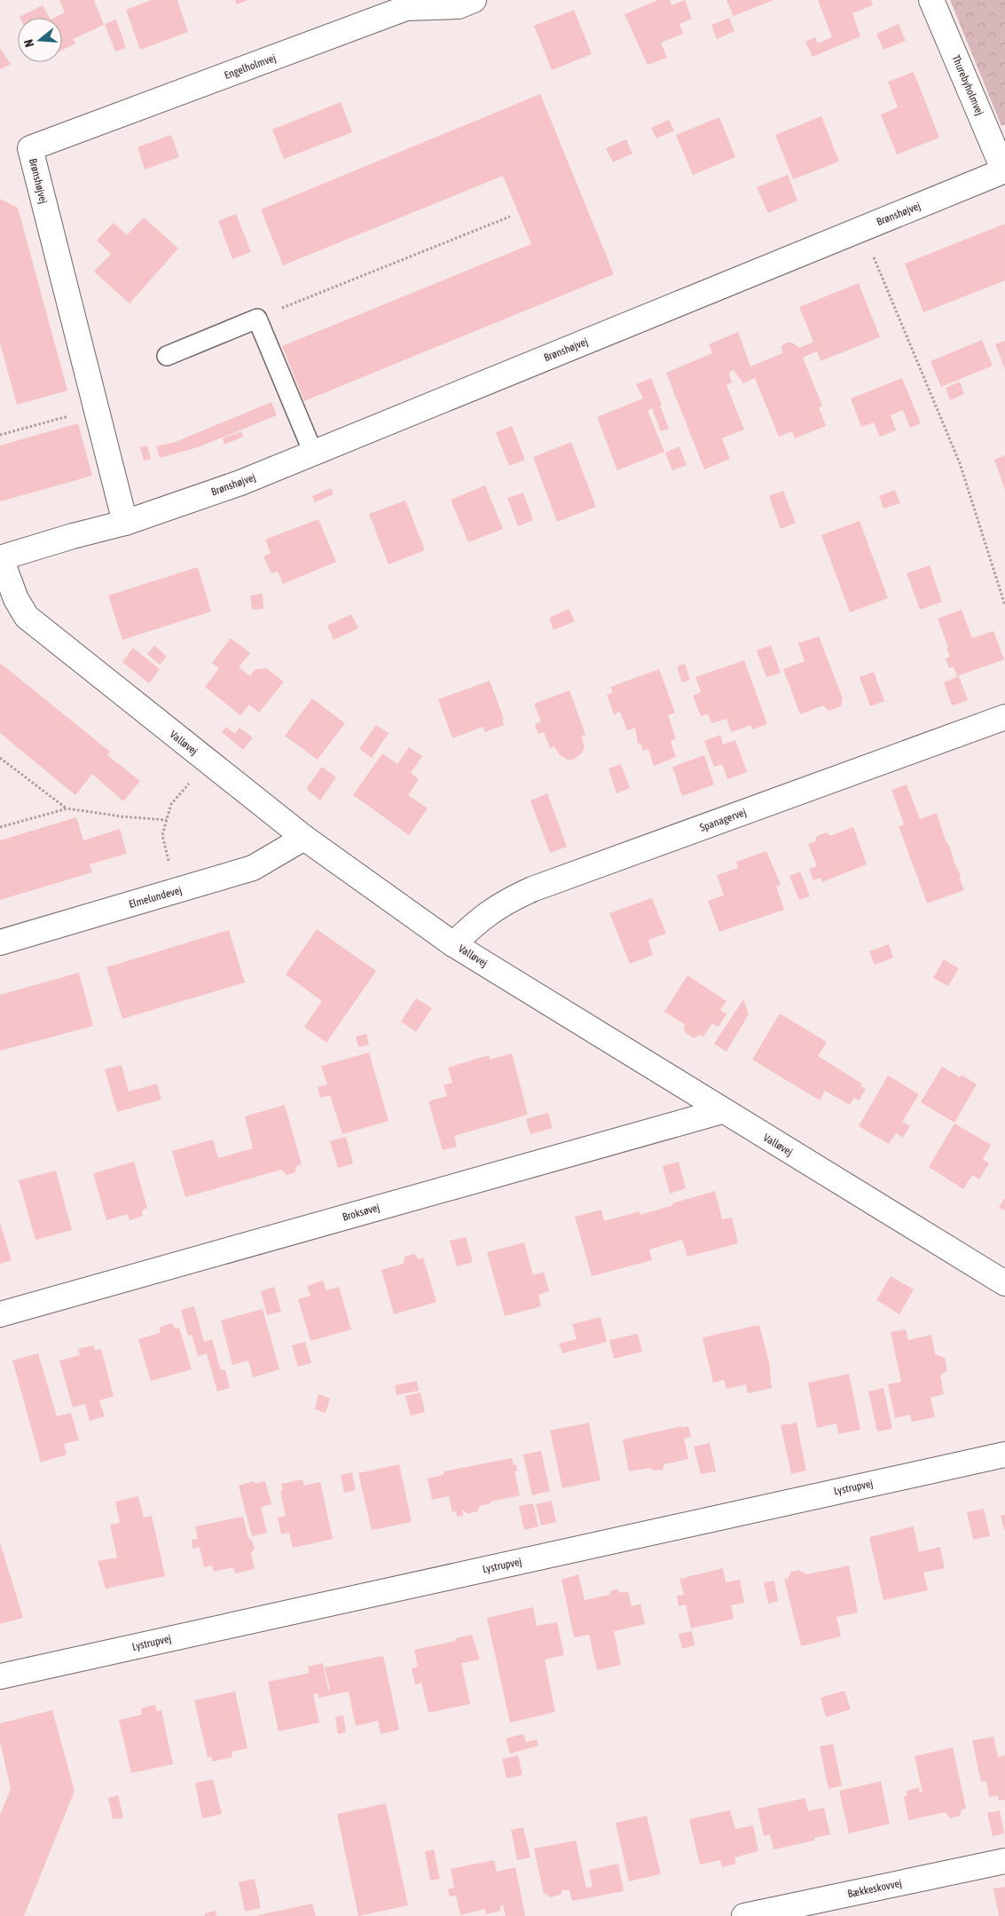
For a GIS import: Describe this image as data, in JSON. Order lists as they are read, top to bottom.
{
  "streets": {
    "street": [
      "Engelholmvej",
      "Thurebyholmvej",
      "Brønshøjvej",
      "Valløvej",
      "Spanagervej",
      "Elmelundevej",
      "Broksøvej",
      "Lystrupvej",
      "Bækkeskovvej"
    ]
  },
  "crossings": [
    ["Engelholmvej", "Brønshøjvej"],
    ["Thurebyholmvej", "Brønshøjvej"],
    ["Brønshøjvej", "Valløvej"],
    ["Valløvej", "Spanagervej"],
    ["Valløvej", "Elmelundevej"],
    ["Valløvej", "Broksøvej"]
  ],
  "north": "left"
}
